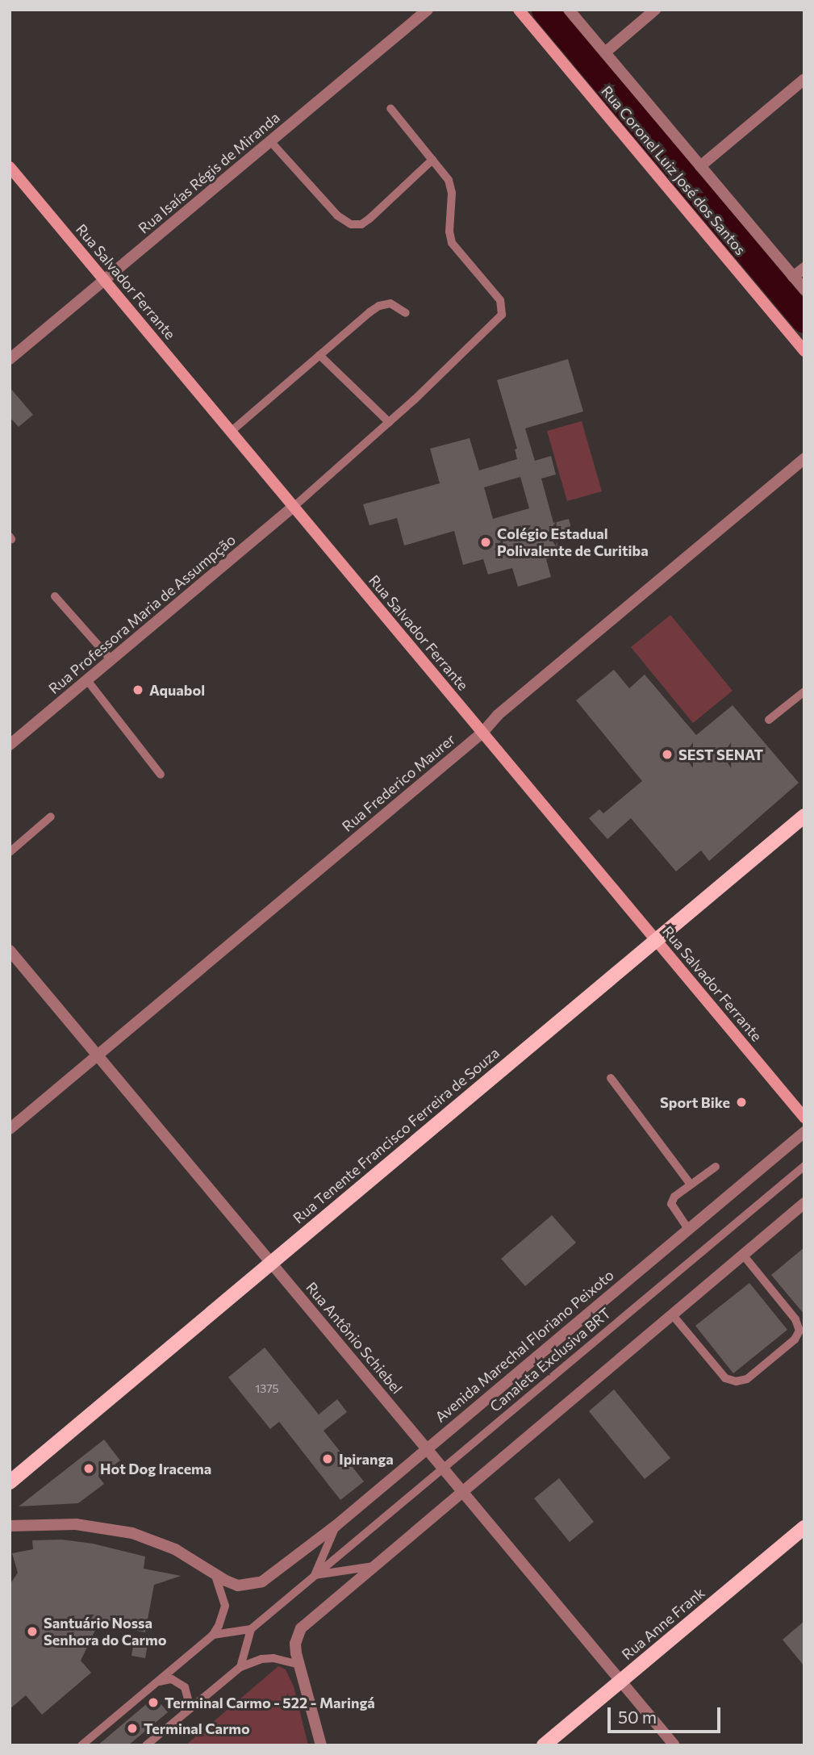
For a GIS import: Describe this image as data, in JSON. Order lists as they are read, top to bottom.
{
  "streets": {
    "main road": [
      "Rua Coronel Luiz José dos Santos",
      "Rua Salvador Ferrante",
      "Rua Tenente Francisco Ferreira de Souza",
      "Rua Anne Frank"
    ],
    "street": [
      "Rua Isaías Régis de Miranda",
      "Rua Professora Maria de Assumpção",
      "Rua Frederico Maurer",
      "Rua Antônio Schiebel",
      "Avenida Marechal Floriano Peixoto"
    ],
    "lane": ["Canaleta Exclusiva BRT"]
  },
  "crossings": [
    ["Rua Isaías Régis de Miranda", "Rua Salvador Ferrante"],
    ["Rua Salvador Ferrante", "Rua Professora Maria de Assumpção"],
    ["Rua Salvador Ferrante", "Rua Frederico Maurer"],
    ["Rua Salvador Ferrante", "Rua Tenente Francisco Ferreira de Souza"],
    ["Rua Frederico Maurer", "Rua Antônio Schiebel"],
    ["Rua Tenente Francisco Ferreira de Souza", "Rua Antônio Schiebel"],
    ["Rua Antônio Schiebel", "Avenida Marechal Floriano Peixoto"],
    ["Rua Antônio Schiebel", "Canaleta Exclusiva BRT"],
    ["Rua Antônio Schiebel", "Rua Anne Frank"],
    ["Avenida Marechal Floriano Peixoto", "Canaleta Exclusiva BRT"]
  ],
  "places": [
    "Colégio Estadual Polivalente de Curitiba",
    "Aquabol",
    "SEST SENAT",
    "Sport Bike",
    "Ipiranga",
    "Hot Dog Iracema",
    "Santuário Nossa Senhora do Carmo",
    "Terminal Carmo - 522 - Maringá",
    "Terminal Carmo"
  ],
  "house_numbers": ["1375"],
  "scale_bar": "50 m"
}
